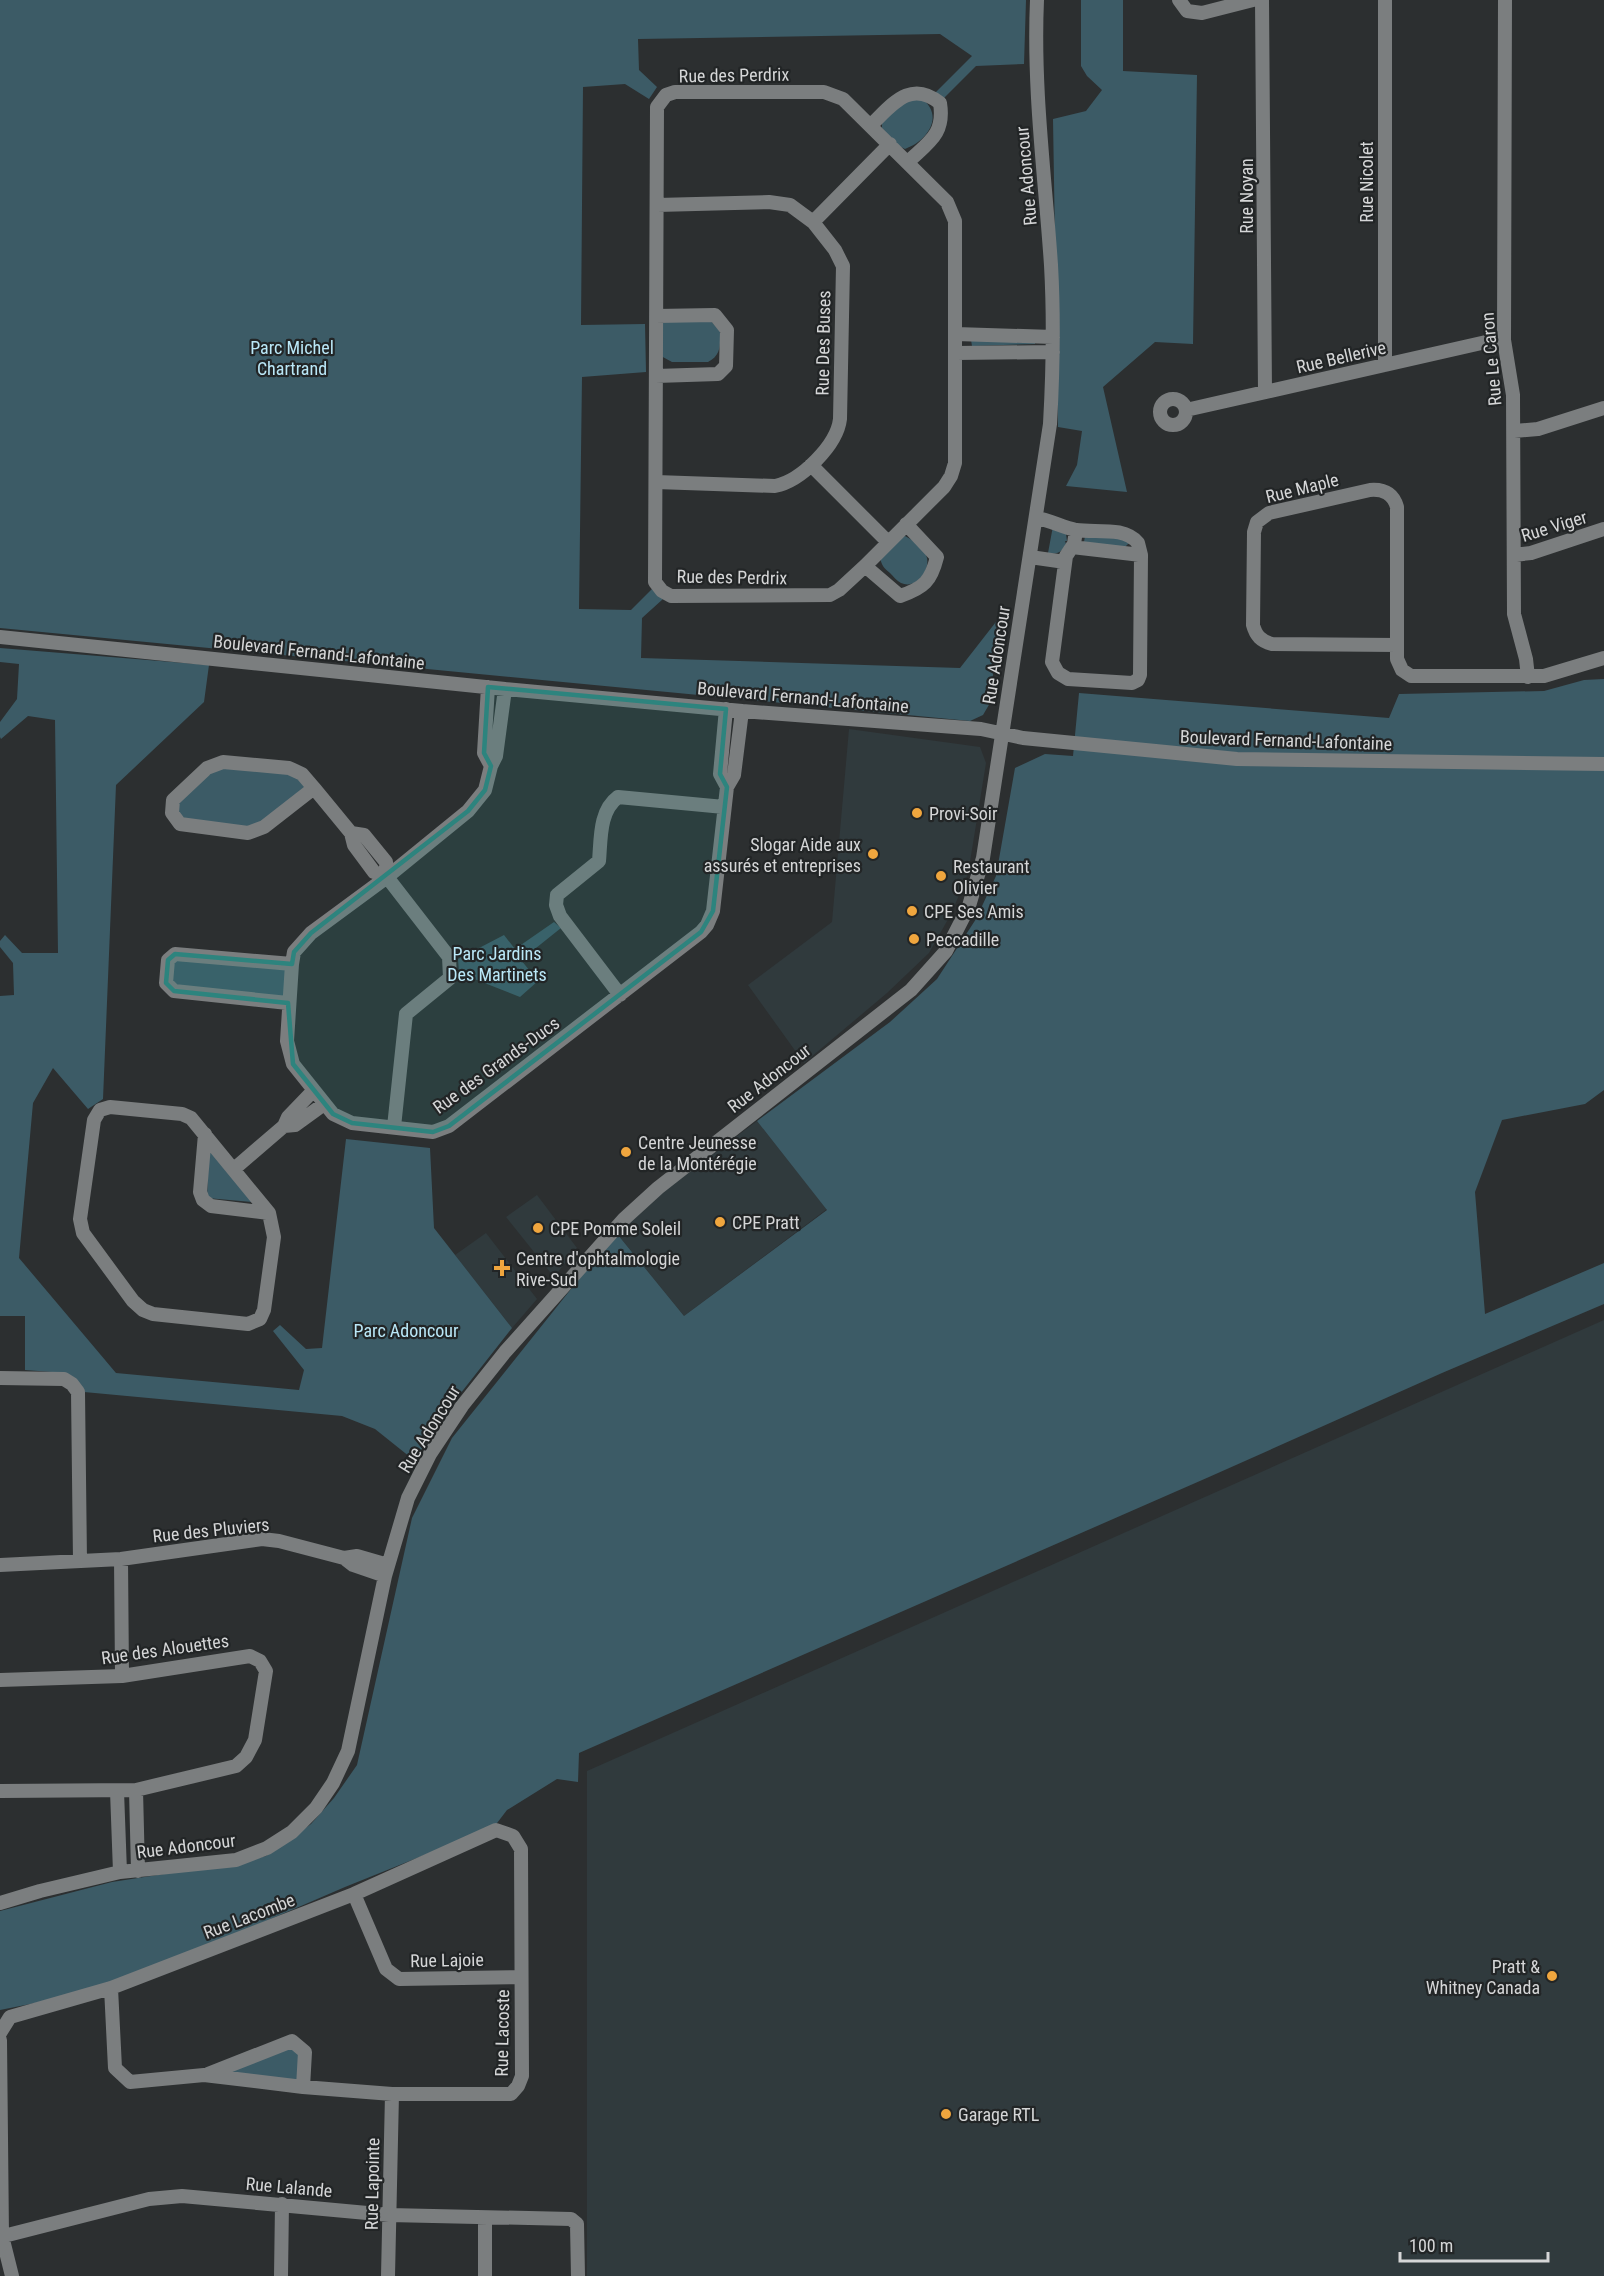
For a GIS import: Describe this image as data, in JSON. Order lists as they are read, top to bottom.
{
  "streets": {
    "street": [
      "Rue des Perdrix",
      "Rue Adoncour",
      "Rue Nicolet",
      "Rue Noyan",
      "Rue Des Buses",
      "Rue Bellerive",
      "Rue Le Caron",
      "Rue Maple",
      "Rue Viger",
      "Boulevard Fernand-Lafontaine",
      "Rue des Grands-Ducs",
      "Rue des Pluviers",
      "Rue des Alouettes",
      "Rue Lacombe",
      "Rue Lajoie",
      "Rue Lacoste",
      "Rue Lapointe",
      "Rue Lalande"
    ]
  },
  "crossings": [
    ["Rue des Perdrix", "Rue Des Buses"],
    ["Rue Adoncour", "Boulevard Fernand-Lafontaine"],
    ["Rue Adoncour", "Rue des Pluviers"],
    ["Rue Nicolet", "Rue Bellerive"],
    ["Rue Noyan", "Rue Bellerive"],
    ["Rue Bellerive", "Rue Le Caron"],
    ["Rue Le Caron", "Rue Maple"],
    ["Rue Le Caron", "Rue Viger"],
    ["Boulevard Fernand-Lafontaine", "Rue des Grands-Ducs"],
    ["Rue Lacombe", "Rue Lajoie"],
    ["Rue Lacombe", "Rue Lacoste"],
    ["Rue Lajoie", "Rue Lacoste"],
    ["Rue Lacoste", "Rue Lapointe"],
    ["Rue Lapointe", "Rue Lalande"]
  ],
  "parks": ["Parc Michel Chartrand", "Parc Jardins Des Martinets", "Parc Adoncour"],
  "places": {
    "other": [
      "Provi-Soir",
      "Slogar Aide aux assurés et entreprises",
      "Restaurant Olivier",
      "CPE Ses Amis",
      "Peccadille",
      "Centre Jeunesse de la Montérégie",
      "CPE Pratt",
      "CPE Pomme Soleil",
      "Pratt & Whitney Canada",
      "Garage RTL"
    ],
    "health": ["Centre d'ophtalmologie Rive-Sud"]
  },
  "scale_bar": "100 m"
}
